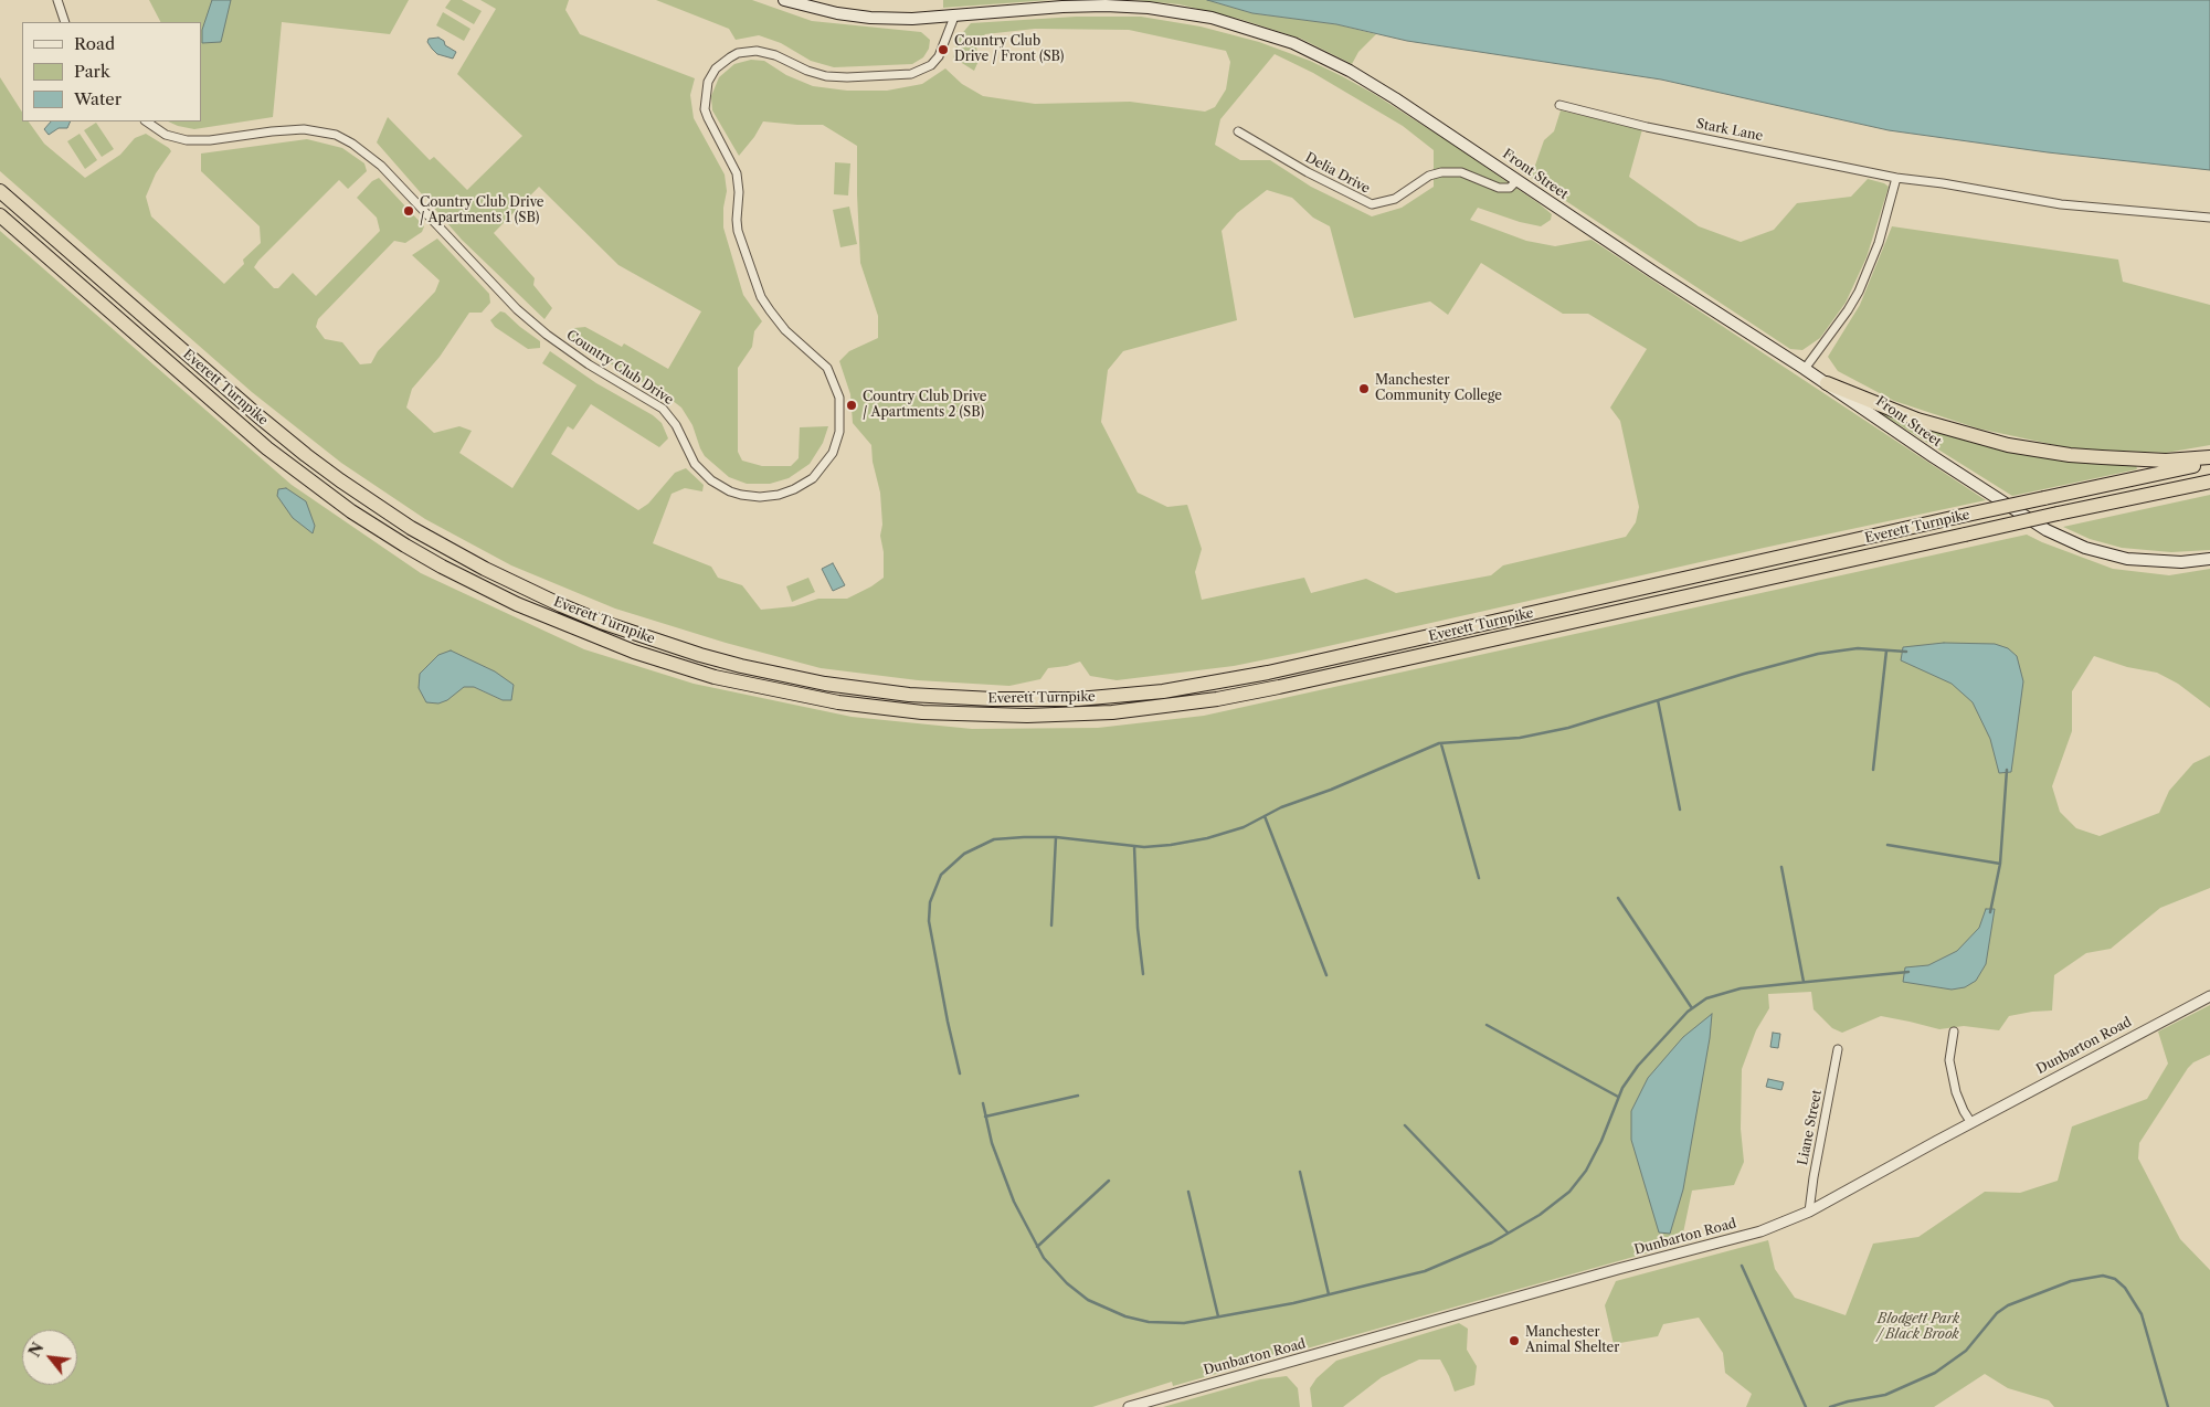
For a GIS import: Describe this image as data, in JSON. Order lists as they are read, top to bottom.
{
  "streets": {
    "highway": ["Everett Turnpike"],
    "main road": ["Front Street"],
    "street": [
      "Stark Lane",
      "Delia Drive",
      "Country Club Drive",
      "Dunbarton Road",
      "Liane Street"
    ]
  },
  "crossings": [
    ["Delia Drive", "Front Street"],
    ["Front Street", "Country Club Drive"],
    ["Dunbarton Road", "Liane Street"]
  ],
  "parks": ["Blodgett Park / Black Brook"],
  "places": [
    "Country Club Drive / Front (SB)",
    "Country Club Drive / Apartments 1 (SB)",
    "Manchester Community College",
    "Country Club Drive / Apartments 2 (SB)",
    "Manchester Animal Shelter"
  ],
  "legend": ["Road", "Park", "Water"],
  "north": "top left"
}
